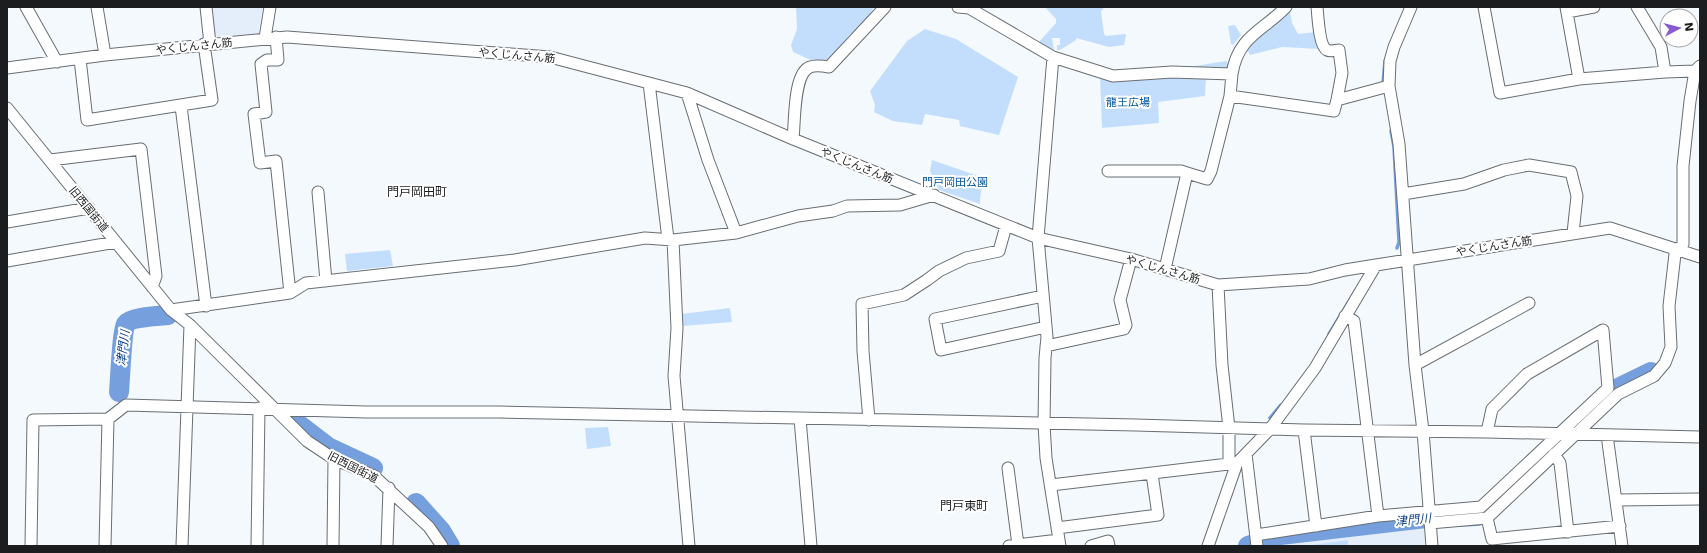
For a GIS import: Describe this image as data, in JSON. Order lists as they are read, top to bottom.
{
  "streets": {
    "street": ["やくじんさん筋", "旧西国街道"]
  },
  "districts": ["門戸岡田町", "門戸東町"],
  "water": ["津門川"],
  "parks": ["龍王広場", "門戸岡田公園"],
  "north": "right"
}
